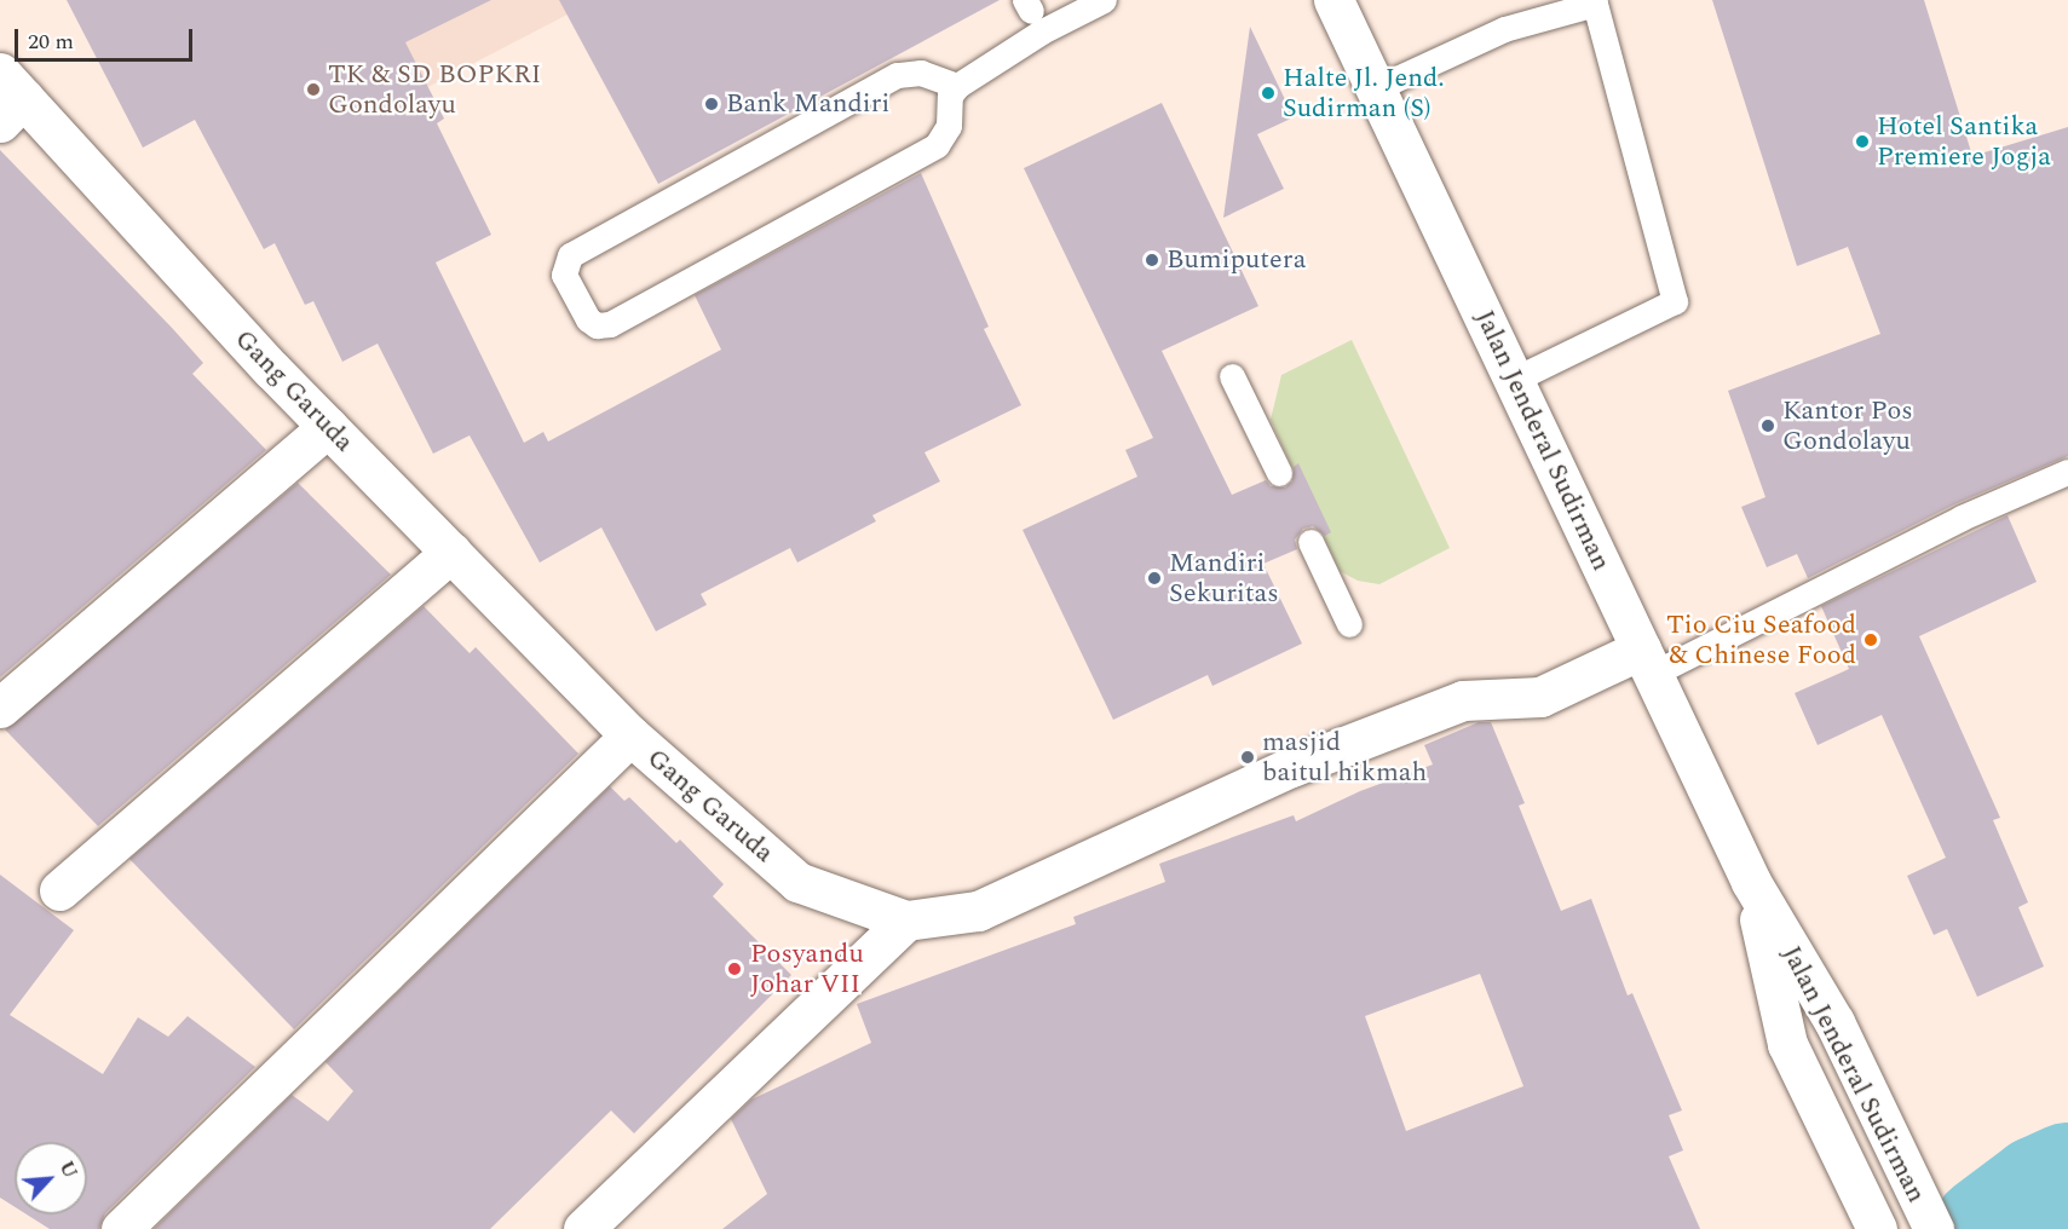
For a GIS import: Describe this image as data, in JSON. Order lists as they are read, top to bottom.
{
  "streets": {
    "street": ["Gang Garuda", "Jalan Jenderal Sudirman"]
  },
  "crossings": [
    ["Gang Garuda", "Jalan Jenderal Sudirman"]
  ],
  "places": [
    "TK & SD BOPKRI Gondolayu",
    "Halte Jl. Jend. Sudirman (S)",
    "Bank Mandiri",
    "Hotel Santika Premiere Jogja",
    "Bumiputera",
    "Kantor Pos Gondolayu",
    "Mandiri Sekuritas",
    "Tio Ciu Seafood & Chinese Food",
    "masjid baitul hikmah",
    "Posyandu Johar VII"
  ],
  "scale_bar": "20 m",
  "north": "top right"
}
